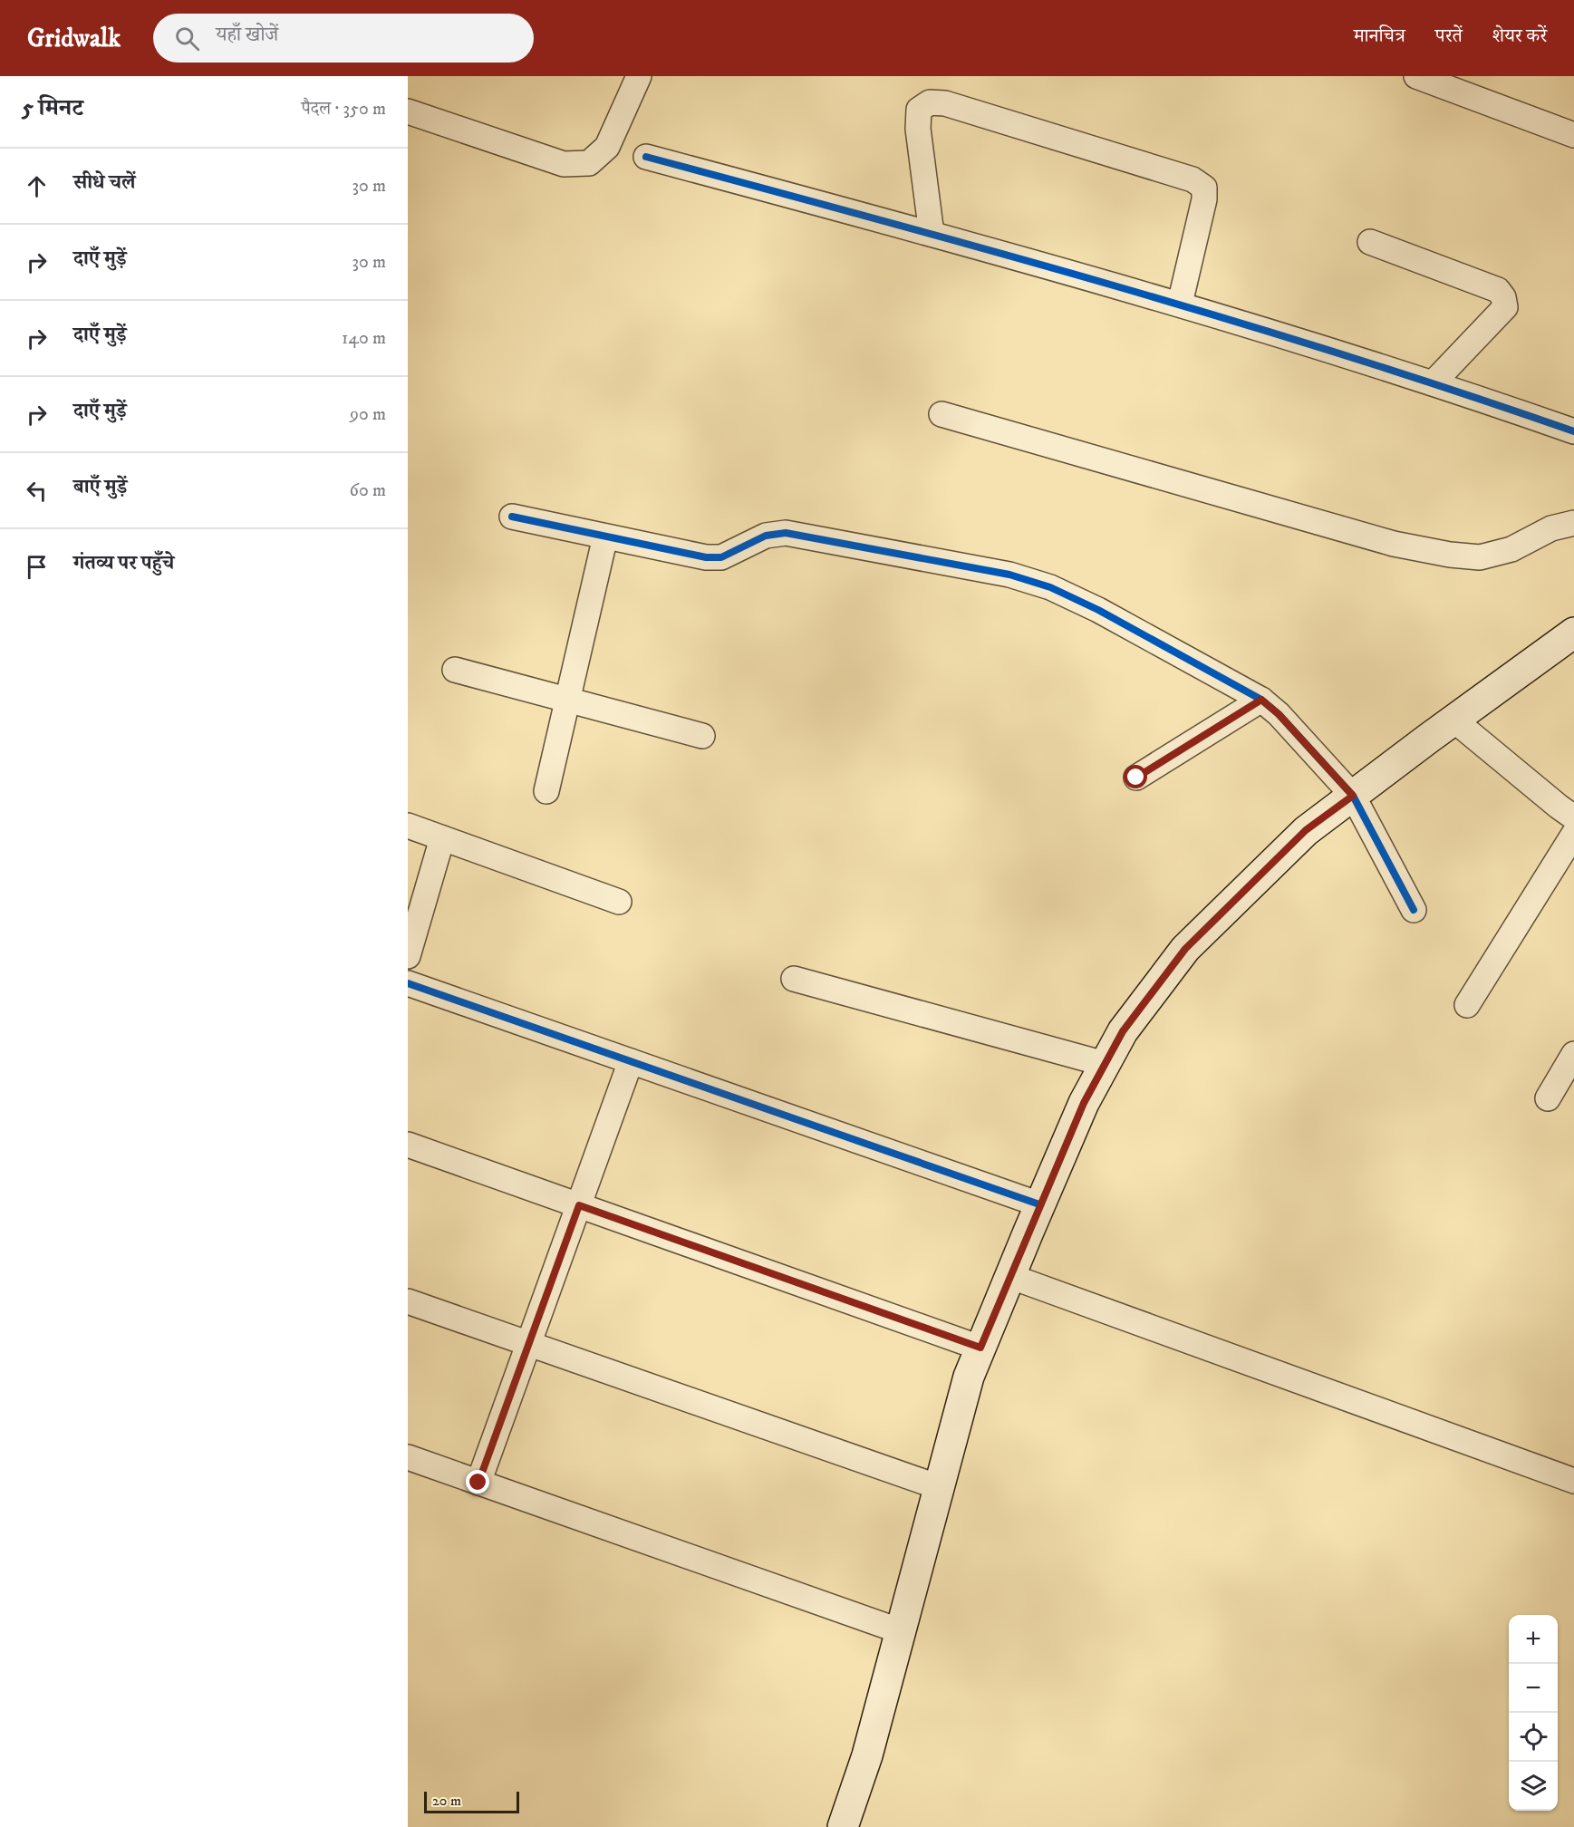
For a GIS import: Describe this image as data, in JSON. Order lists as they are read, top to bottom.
{
  "scale_bar": "20 m",
  "page": {
    "header": "Gridwalk",
    "search": "यहाँ खोजें",
    "nav": ["मानचित्र", "परतें", "शेयर करें"],
    "heading": ["5 मिनट", "पैदल · 350 m"],
    "list": [
      ["सीधे चलें", "30 m"],
      ["दाएँ मुड़ें", "30 m"],
      ["दाएँ मुड़ें", "140 m"],
      ["दाएँ मुड़ें", "90 m"],
      ["बाएँ मुड़ें", "60 m"],
      "गंतव्य पर पहुँचे"
    ],
    "map_buttons": ["+", "−"],
    "scale": "20 m"
  }
}
